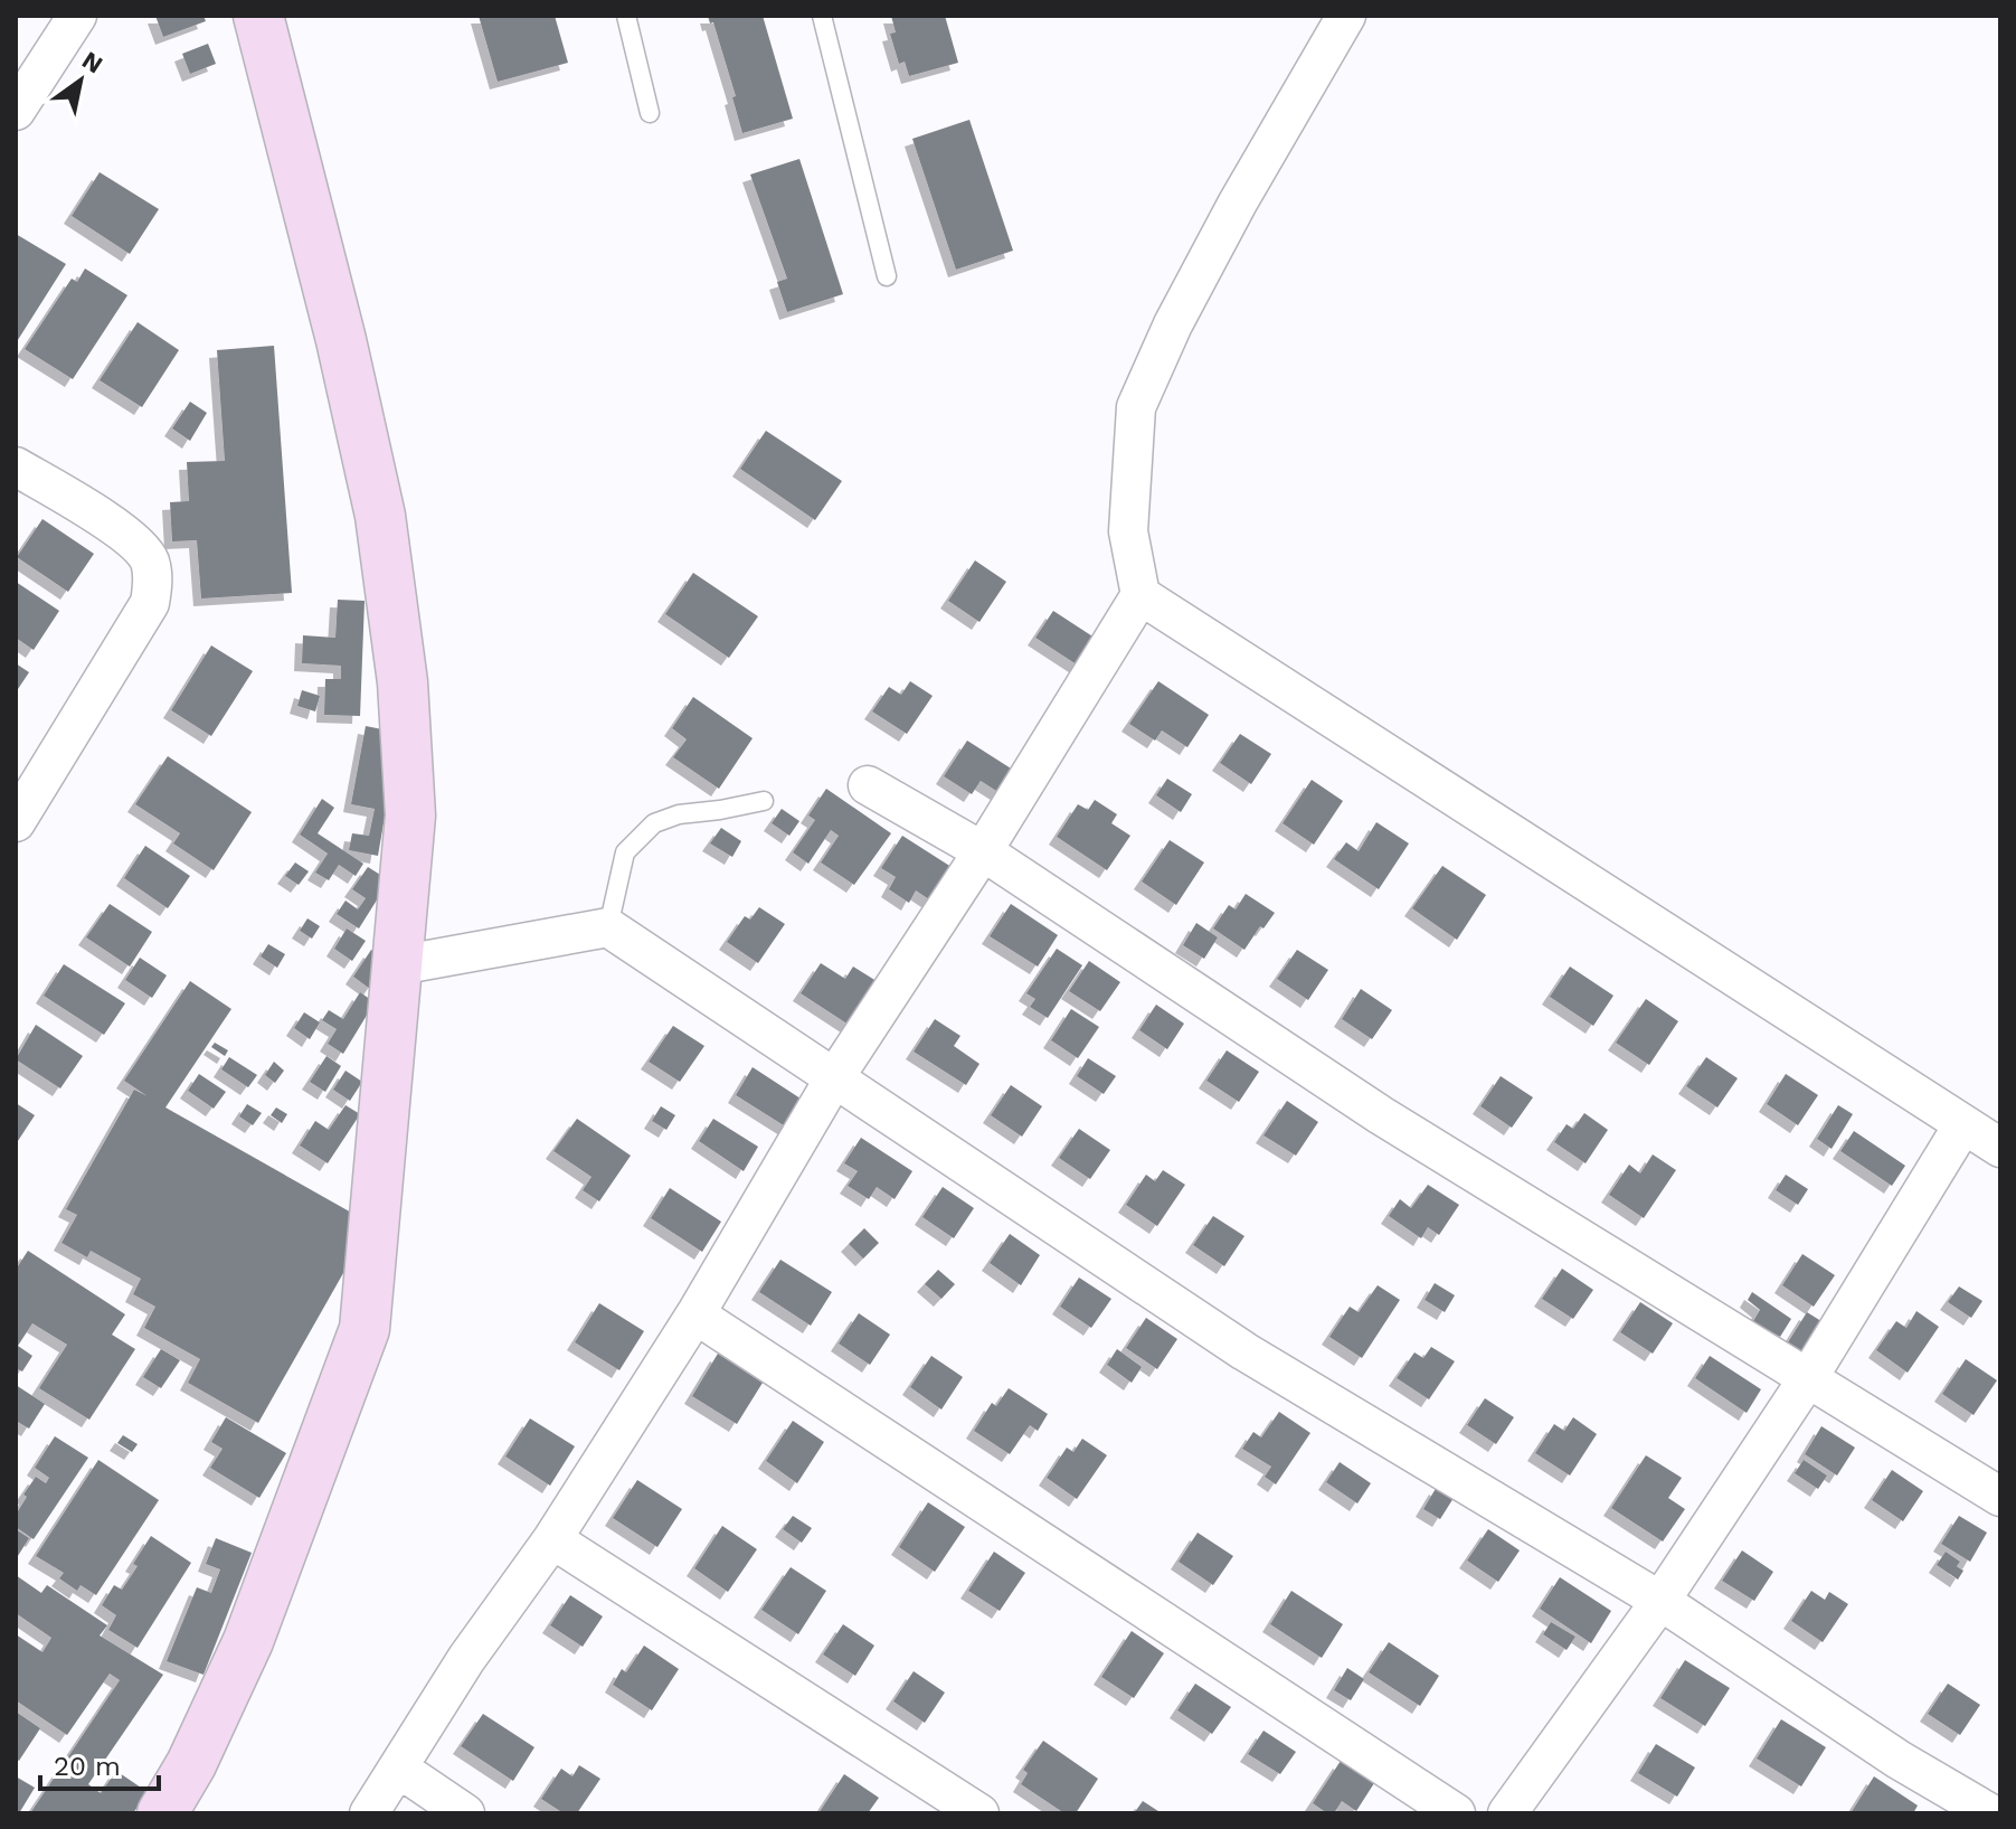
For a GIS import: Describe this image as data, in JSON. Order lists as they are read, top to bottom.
{
  "scale_bar": "20 m",
  "north": "top right"
}
